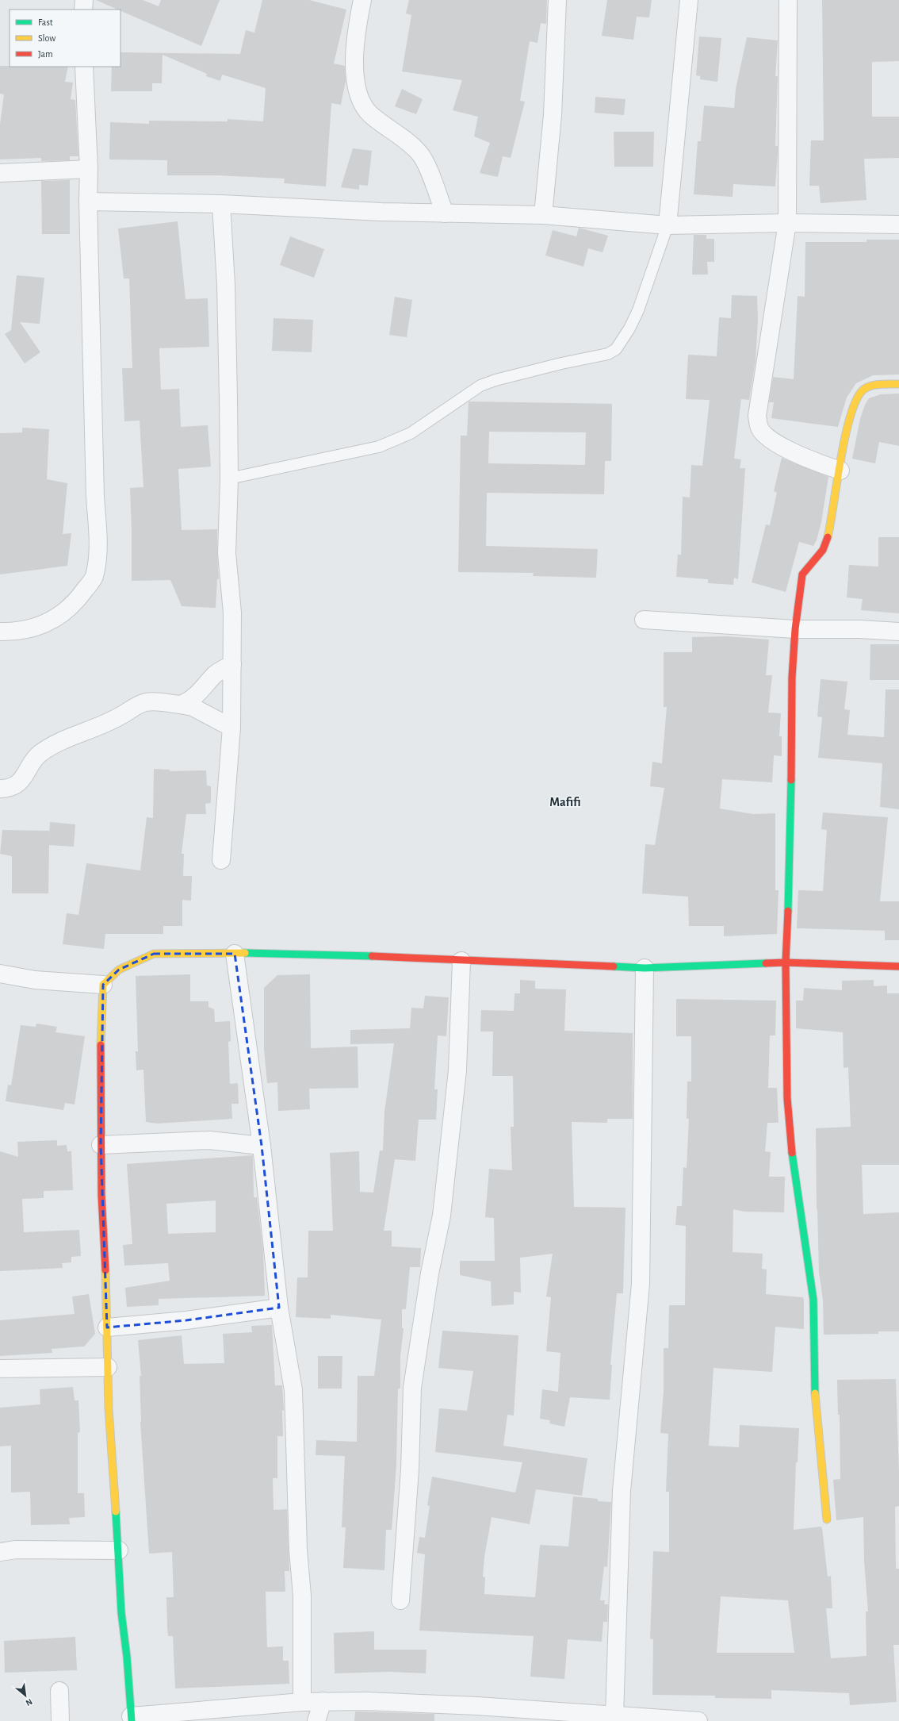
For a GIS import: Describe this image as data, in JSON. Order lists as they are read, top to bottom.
{
  "districts": ["Mafifi"],
  "legend": ["Fast", "Slow", "Jam"],
  "north": "bottom right"
}
